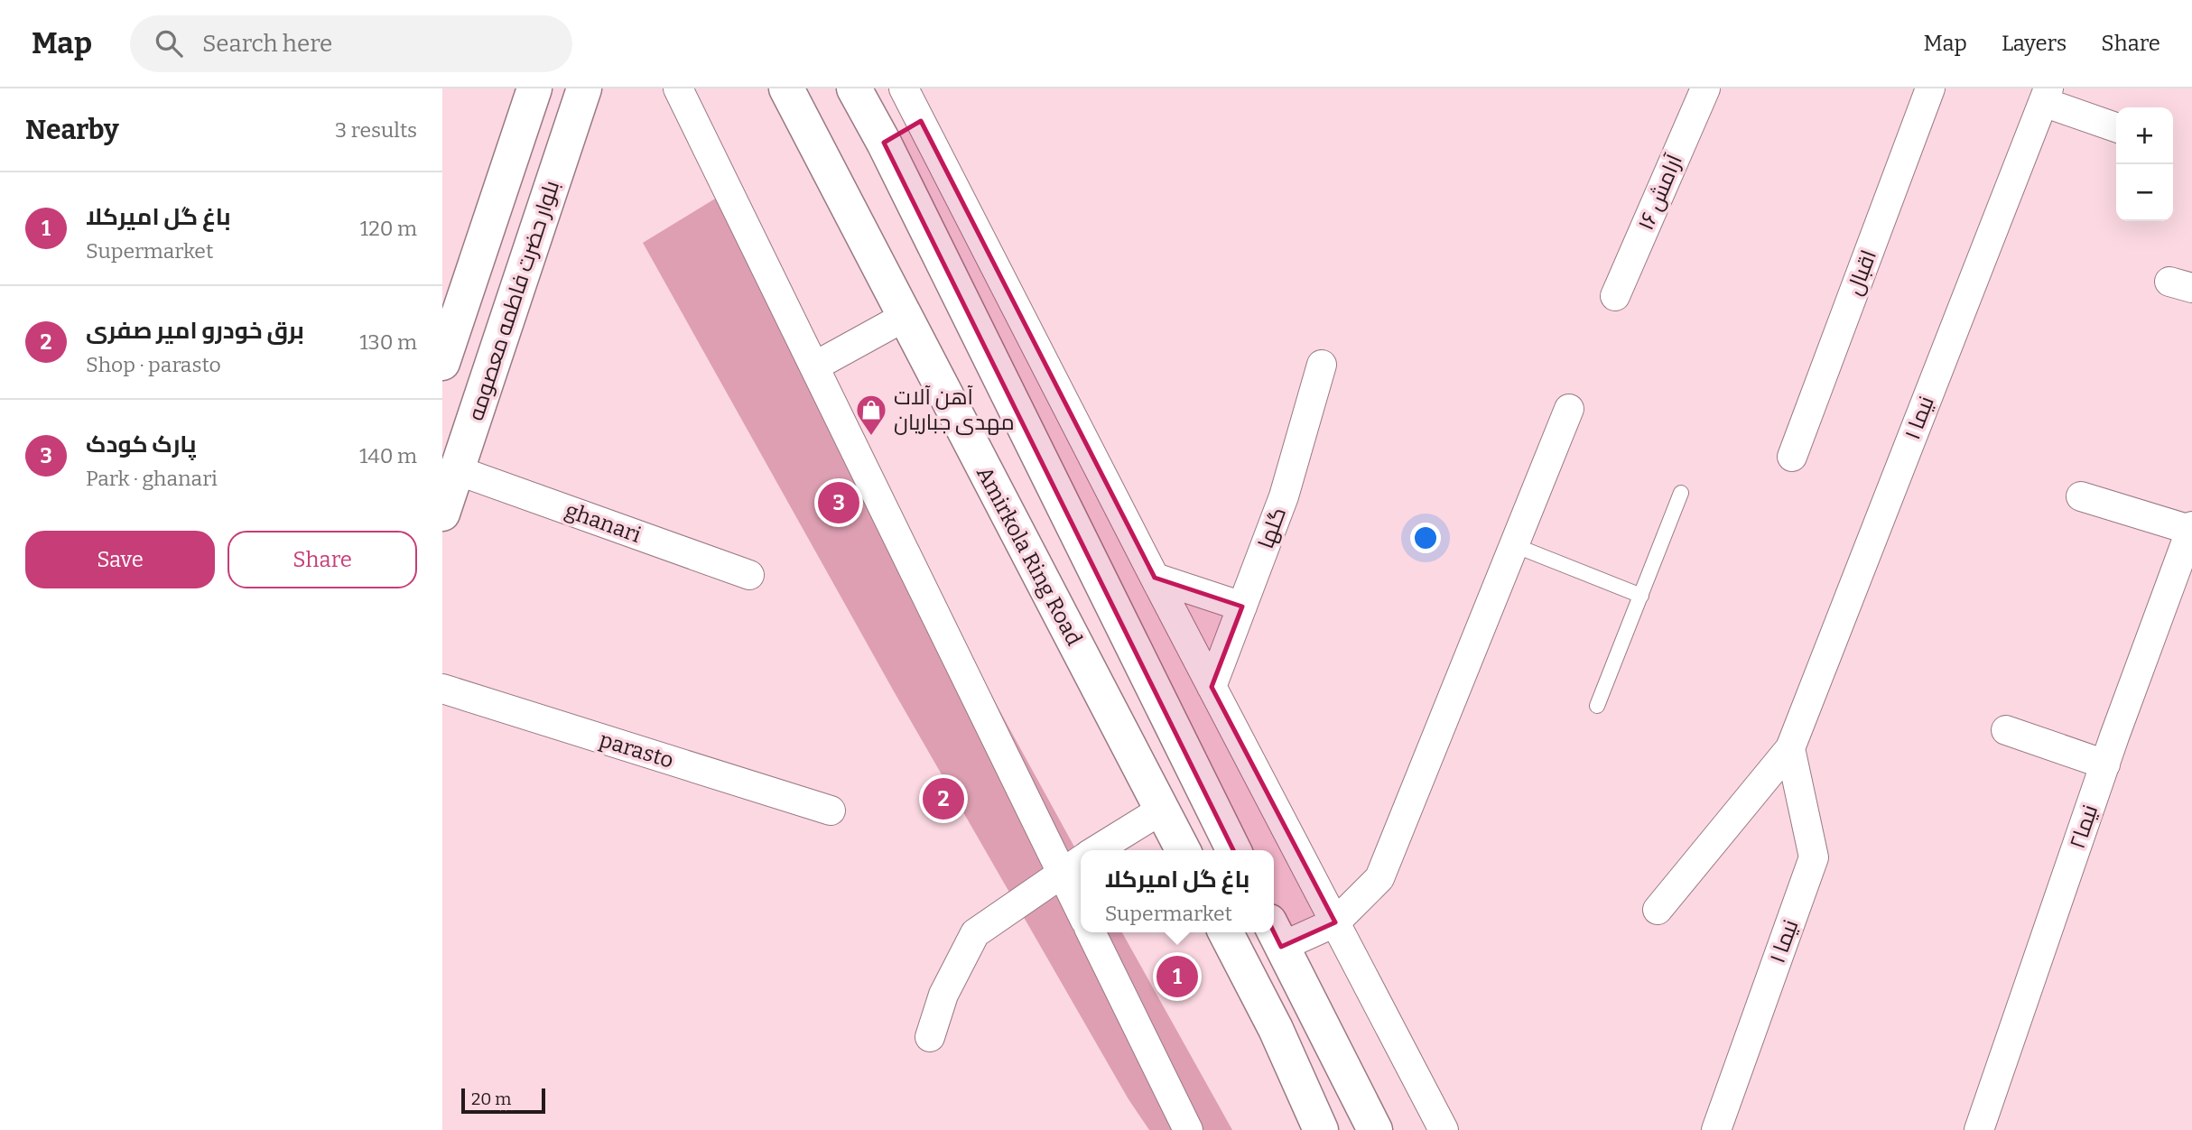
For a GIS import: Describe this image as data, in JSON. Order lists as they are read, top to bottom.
{
  "streets": {
    "main road": ["بلوار حضرت فاطمه معصومه", "Amirkola Ring Road"],
    "street": [
      "آرامش ۱۶",
      "اقبال",
      "نیما ۱",
      "ghanari",
      "گلها",
      "parasto",
      "نیما۲"
    ]
  },
  "crossings": [
    ["بلوار حضرت فاطمه معصومه", "ghanari"]
  ],
  "places": {
    "shop": ["آهن آلات مهدی جباریان"]
  },
  "scale_bar": "20 m",
  "page": {
    "header": "Map",
    "search": "Search here",
    "nav": ["Map", "Layers", "Share"],
    "heading": ["Nearby", "3 results"],
    "map_buttons": ["+", "−"],
    "list": [
      {
        "mark": "1",
        "name": "باغ گل امیرکلا",
        "note": "Supermarket",
        "value": "120 m"
      },
      {
        "mark": "2",
        "name": "برق خودرو امیر صفری",
        "note": "Shop · parasto",
        "value": "130 m"
      },
      {
        "mark": "3",
        "name": "پارک کودک",
        "note": "Park · ghanari",
        "value": "140 m"
      }
    ],
    "pins": ["3", "2", "1"],
    "buttons": ["Save", "Share"],
    "popup": ["باغ گل امیرکلا", "Supermarket"],
    "scale": "20 m"
  }
}
